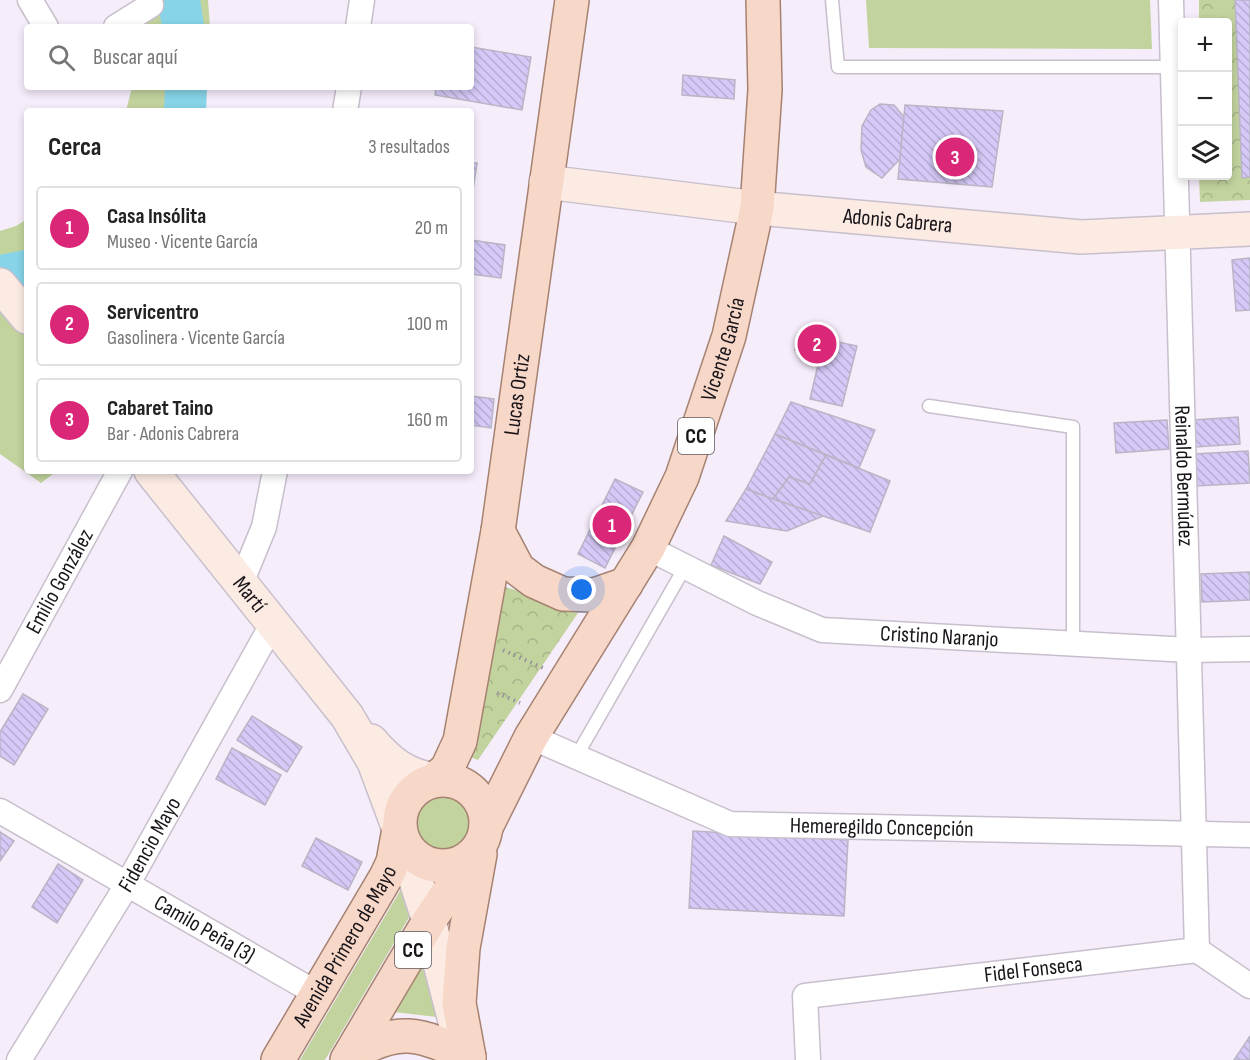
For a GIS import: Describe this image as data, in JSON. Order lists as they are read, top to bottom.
{
  "streets": {
    "main road": [
      "Adonis Cabrera",
      "Vicente García",
      "Lucas Ortiz",
      "CC",
      "Martí",
      "Avenida Primero de Mayo"
    ],
    "street": [
      "Reinaldo Bermúdez",
      "Emilio González",
      "Cristino Naranjo",
      "Hemeregildo Concepción",
      "Fidencio Mayo",
      "Camilo Peña (3)",
      "Fidel Fonseca"
    ]
  },
  "crossings": [
    ["Adonis Cabrera", "Vicente García"],
    ["Adonis Cabrera", "Lucas Ortiz"],
    ["Adonis Cabrera", "Reinaldo Bermúdez"],
    ["Vicente García", "CC"],
    ["Vicente García", "Cristino Naranjo"],
    ["Vicente García", "Hemeregildo Concepción"],
    ["Lucas Ortiz", "Martí"],
    ["Lucas Ortiz", "Avenida Primero de Mayo"],
    ["CC", "Martí"],
    ["Reinaldo Bermúdez", "Cristino Naranjo"],
    ["Reinaldo Bermúdez", "Hemeregildo Concepción"],
    ["Reinaldo Bermúdez", "Fidel Fonseca"],
    ["Martí", "Fidencio Mayo"],
    ["Martí", "Avenida Primero de Mayo"],
    ["Fidencio Mayo", "Camilo Peña (3)"],
    ["Camilo Peña (3)", "Avenida Primero de Mayo"]
  ],
  "page": {
    "map_buttons": ["+", "−"],
    "search": "Buscar aquí",
    "heading": ["Cerca", "3 resultados"],
    "pins": ["3", "2", "1"],
    "list": [
      {
        "mark": "1",
        "name": "Casa Insólita",
        "note": "Museo · Vicente García",
        "value": "20 m"
      },
      {
        "mark": "2",
        "name": "Servicentro",
        "note": "Gasolinera · Vicente García",
        "value": "100 m"
      },
      {
        "mark": "3",
        "name": "Cabaret Taino",
        "note": "Bar · Adonis Cabrera",
        "value": "160 m"
      }
    ]
  }
}
